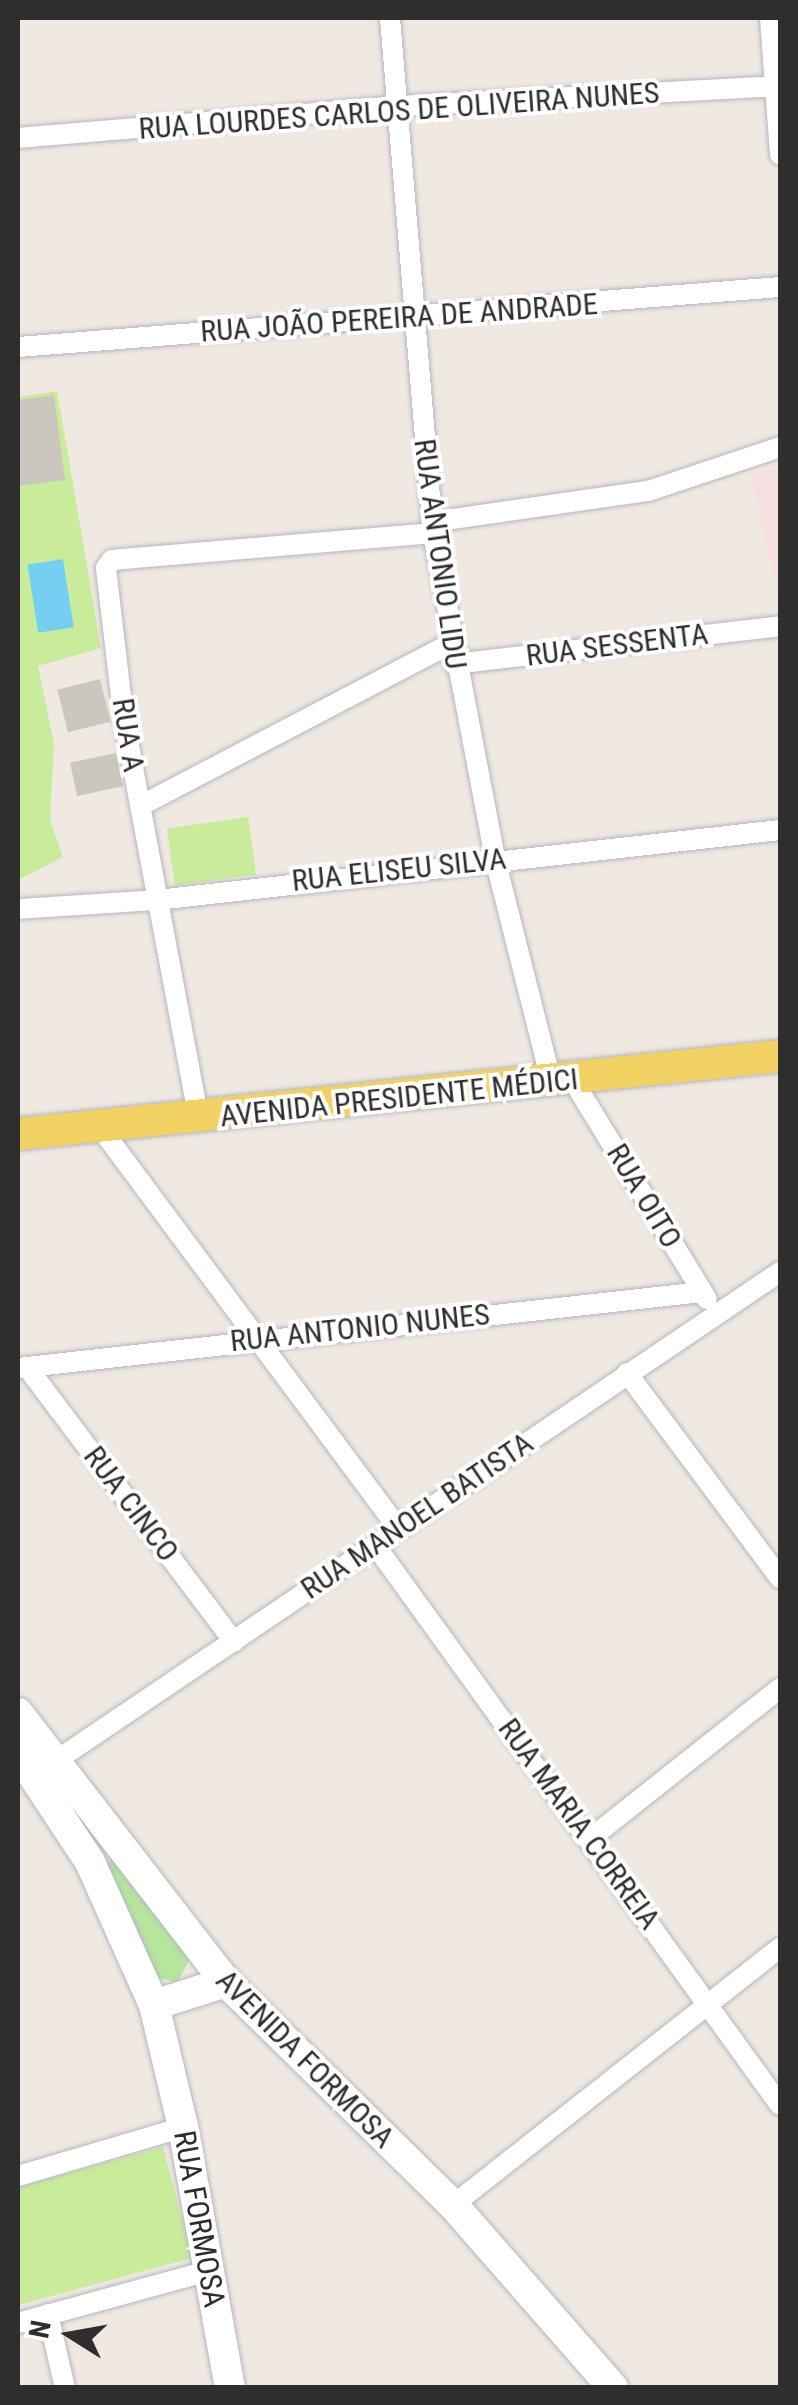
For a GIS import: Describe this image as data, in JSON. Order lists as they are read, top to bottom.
{
  "streets": {
    "main road": ["AVENIDA PRESIDENTE MÉDICI", "AVENIDA FORMOSA", "RUA FORMOSA"],
    "street": [
      "RUA LOURDES CARLOS DE OLIVEIRA NUNES",
      "RUA JOÃO PEREIRA DE ANDRADE",
      "RUA ANTONIO LIDU",
      "RUA SESSENTA",
      "RUA A",
      "RUA ELISEU SILVA",
      "RUA OITO",
      "RUA ANTONIO NUNES",
      "RUA CINCO",
      "RUA MANOEL BATISTA",
      "RUA MARIA CORREIA"
    ]
  },
  "crossings": [
    ["RUA LOURDES CARLOS DE OLIVEIRA NUNES", "RUA ANTONIO LIDU"],
    ["RUA JOÃO PEREIRA DE ANDRADE", "RUA ANTONIO LIDU"],
    ["RUA ANTONIO LIDU", "RUA SESSENTA"],
    ["RUA ANTONIO LIDU", "RUA A"],
    ["RUA ANTONIO LIDU", "RUA ELISEU SILVA"],
    ["RUA ANTONIO LIDU", "AVENIDA PRESIDENTE MÉDICI"],
    ["RUA ANTONIO LIDU", "RUA OITO"],
    ["RUA A", "RUA ELISEU SILVA"],
    ["RUA A", "AVENIDA PRESIDENTE MÉDICI"],
    ["AVENIDA PRESIDENTE MÉDICI", "RUA OITO"],
    ["RUA OITO", "RUA ANTONIO NUNES"],
    ["RUA OITO", "RUA MANOEL BATISTA"],
    ["RUA ANTONIO NUNES", "RUA CINCO"],
    ["RUA CINCO", "RUA MANOEL BATISTA"],
    ["RUA MANOEL BATISTA", "RUA MARIA CORREIA"],
    ["RUA MANOEL BATISTA", "AVENIDA FORMOSA"],
    ["AVENIDA FORMOSA", "RUA FORMOSA"]
  ],
  "north": "left"
}
